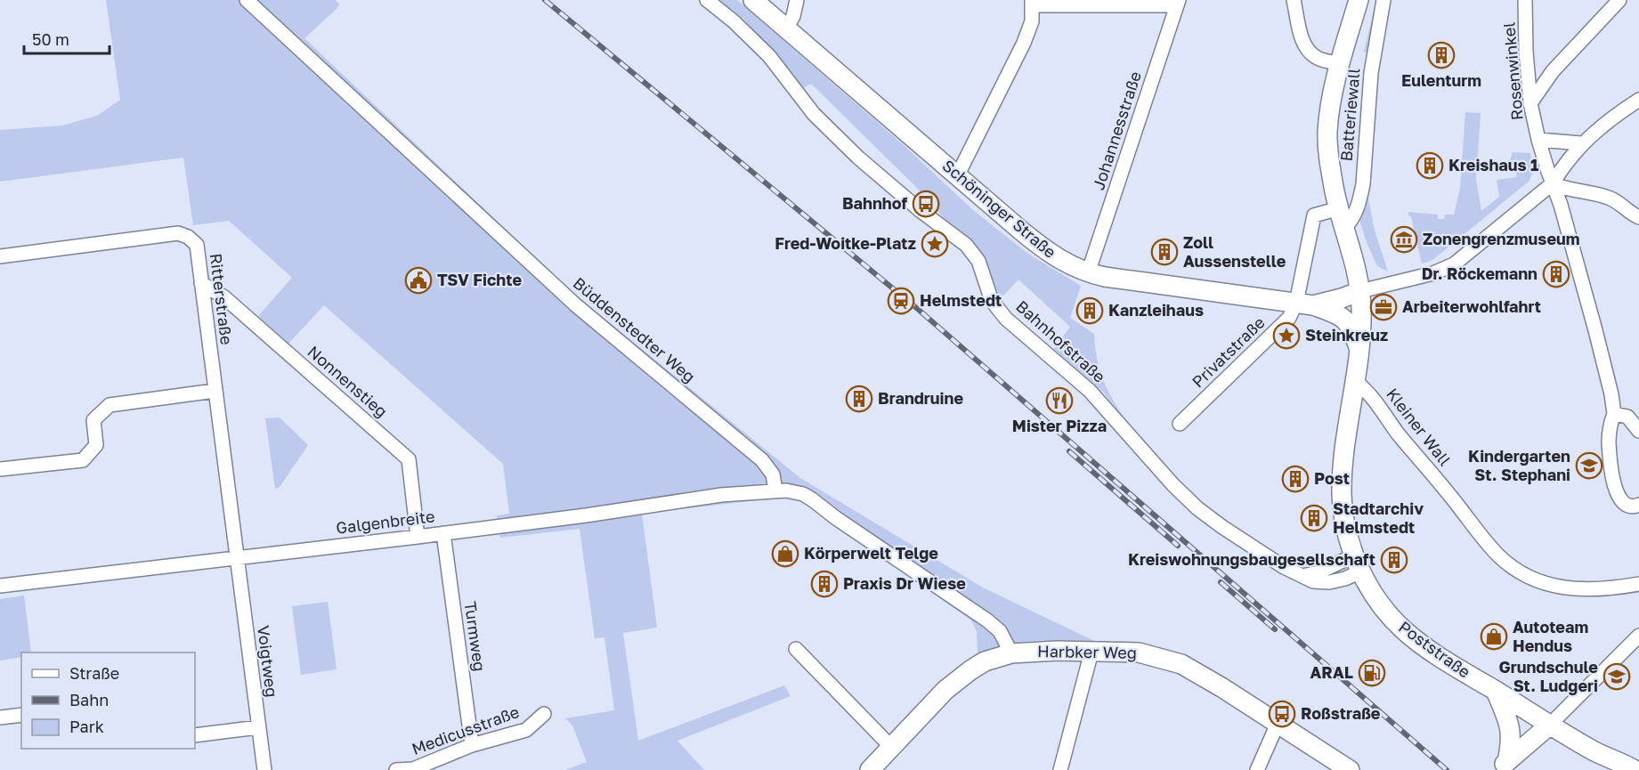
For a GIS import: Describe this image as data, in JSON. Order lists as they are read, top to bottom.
{
  "streets": {
    "main road": ["Schöninger Straße", "Poststraße", "Harbker Weg"],
    "street": [
      "Rosenwinkel",
      "Batteriewall",
      "Johannesstraße",
      "Ritterstraße",
      "Büddenstedter Weg",
      "Bahnhofstraße",
      "Privatstraße",
      "Nonnenstieg",
      "Kleiner Wall",
      "Galgenbreite",
      "Turmweg",
      "Voigtweg",
      "Medicusstraße"
    ]
  },
  "crossings": [
    ["Batteriewall", "Poststraße"],
    ["Johannesstraße", "Schöninger Straße"],
    ["Schöninger Straße", "Privatstraße"],
    ["Schöninger Straße", "Poststraße"],
    ["Ritterstraße", "Nonnenstieg"],
    ["Ritterstraße", "Galgenbreite"],
    ["Ritterstraße", "Voigtweg"],
    ["Büddenstedter Weg", "Galgenbreite"],
    ["Bahnhofstraße", "Poststraße"],
    ["Nonnenstieg", "Galgenbreite"],
    ["Kleiner Wall", "Poststraße"],
    ["Galgenbreite", "Turmweg"],
    ["Galgenbreite", "Voigtweg"],
    ["Turmweg", "Medicusstraße"]
  ],
  "places": {
    "building": [
      "Eulenturm",
      "Kreishaus 1",
      "Zoll Aussenstelle",
      "Dr. Röckemann",
      "Kanzleihaus",
      "Brandruine",
      "Post",
      "Stadtarchiv Helmstedt",
      "Kreiswohnungsbaugesellschaft",
      "Praxis Dr Wiese"
    ],
    "bus stop": ["Bahnhof", "Roßstraße"],
    "museum": ["Zonengrenzmuseum"],
    "place": ["Fred-Woitke-Platz", "Steinkreuz"],
    "public building": ["TSV Fichte"],
    "station": ["Helmstedt"],
    "office": ["Arbeiterwohlfahrt"],
    "restaurant": ["Mister Pizza"],
    "school or university": ["Kindergarten St. Stephani", "Grundschule St. Ludgeri"],
    "shop": ["Körperwelt Telge", "Autoteam Hendus"],
    "fuel station": ["ARAL"]
  },
  "legend": ["Straße", "Bahn", "Park"],
  "scale_bar": "50 m"
}
